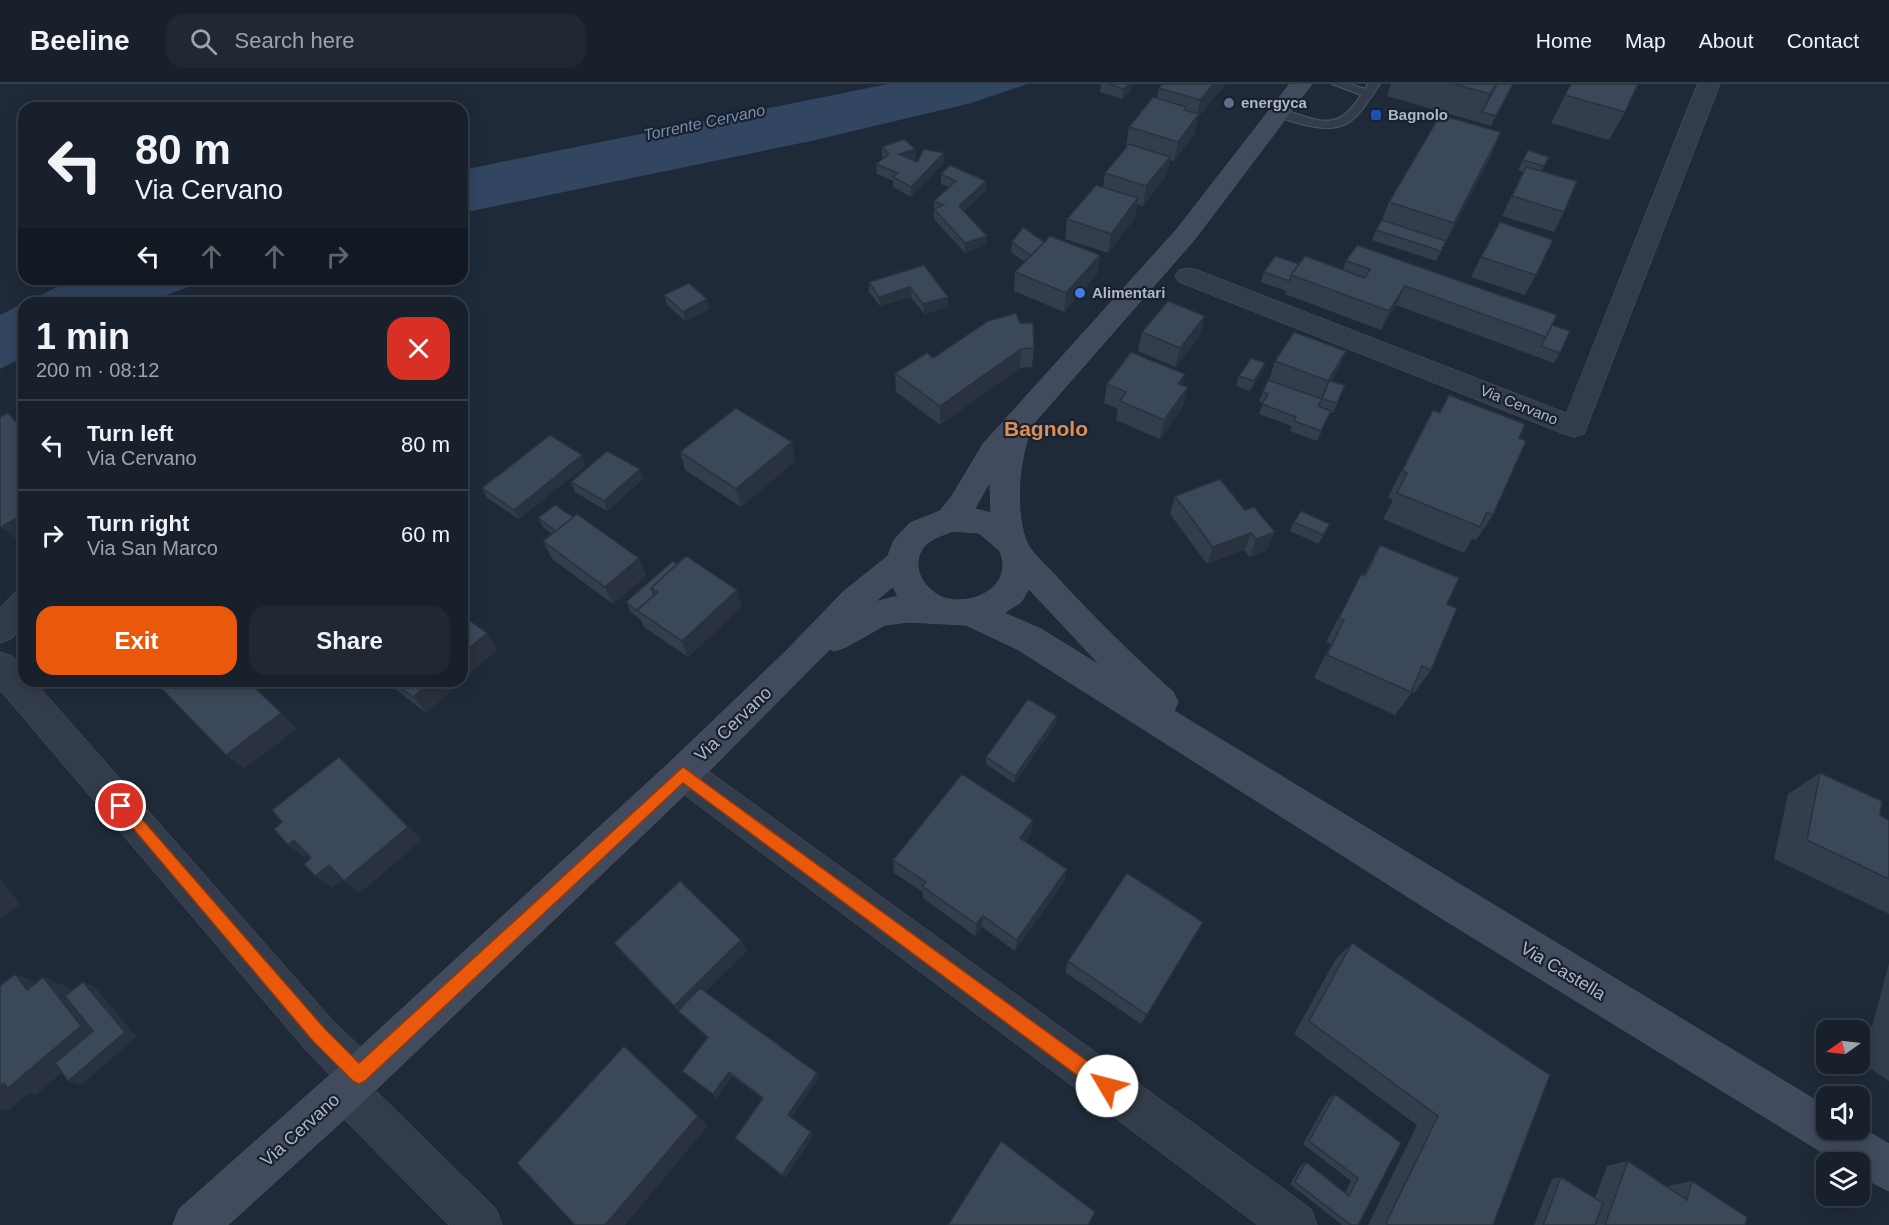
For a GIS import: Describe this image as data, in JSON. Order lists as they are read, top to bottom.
{
  "streets": {
    "main road": ["Via Cervano", "Via Castella"]
  },
  "districts": ["Bagnolo"],
  "water": ["Torrente Cervano"],
  "places": {
    "other": ["energyca", "Alimentari"],
    "transit": ["Bagnolo"]
  },
  "north": "left",
  "page": {
    "header": "Beeline",
    "search": "Search here",
    "nav": [
      "Home",
      "Map",
      "About",
      "Contact"
    ],
    "turn": ["80 m", "Via Cervano"],
    "heading": ["1 min", "200 m · 08:12"],
    "list": [
      {
        "name": "Turn left",
        "note": "Via Cervano",
        "value": "80 m"
      },
      {
        "name": "Turn right",
        "note": "Via San Marco",
        "value": "60 m"
      }
    ],
    "buttons": ["Exit", "Share"]
  }
}
